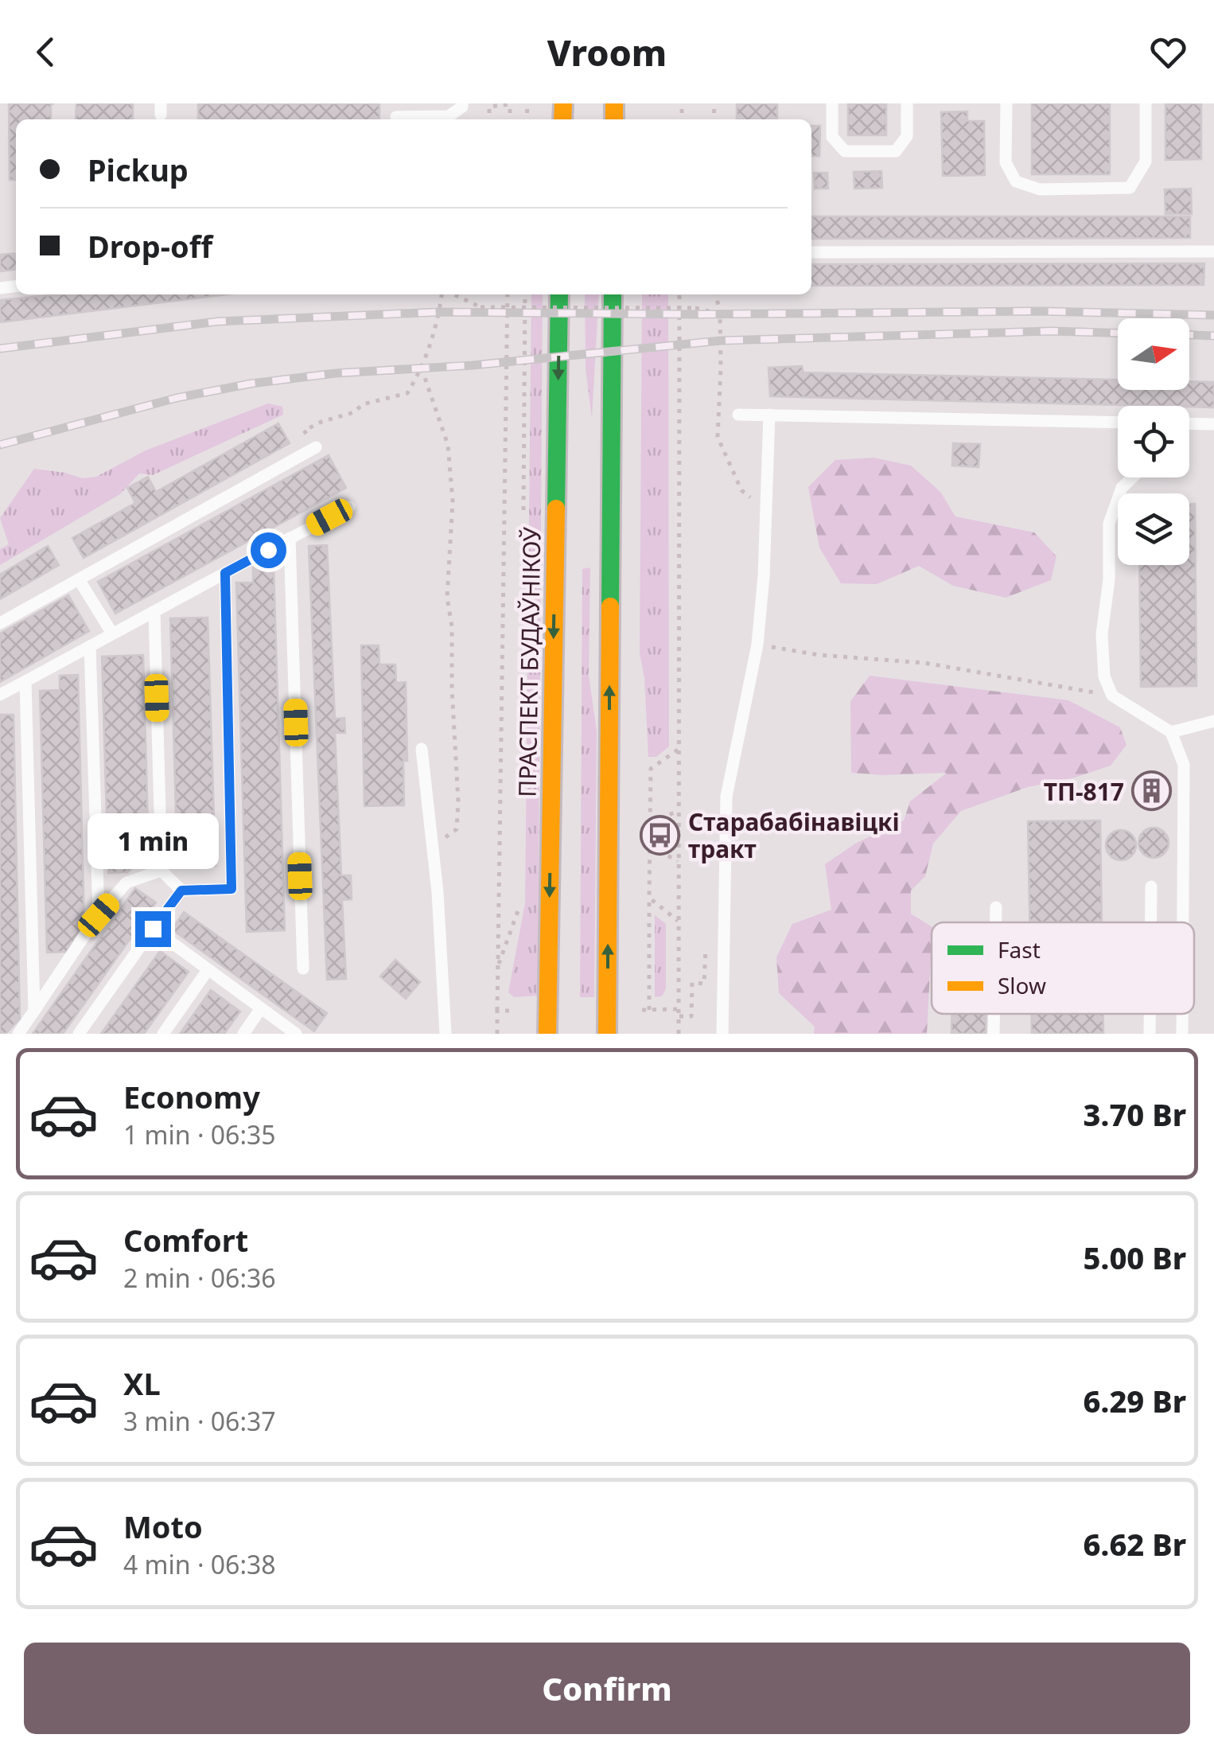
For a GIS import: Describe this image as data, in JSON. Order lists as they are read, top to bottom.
{
  "streets": {
    "main road": ["ПРАСПЕКТ БУДАЎНІКОЎ"]
  },
  "places": {
    "building": ["ТП-817"],
    "bus stop": ["Старабабінавіцкі тракт"]
  },
  "legend": ["Fast", "Slow"],
  "north": "right",
  "page": {
    "header": "Vroom",
    "banner": ["Pickup", "Drop-off"],
    "bubble": "1 min",
    "list": [
      {
        "name": "Economy",
        "note": "1 min · 06:35",
        "value": "3.70 Br"
      },
      {
        "name": "Comfort",
        "note": "2 min · 06:36",
        "value": "5.00 Br"
      },
      {
        "name": "XL",
        "note": "3 min · 06:37",
        "value": "6.29 Br"
      },
      {
        "name": "Moto",
        "note": "4 min · 06:38",
        "value": "6.62 Br"
      }
    ],
    "buttons": "Confirm"
  }
}
